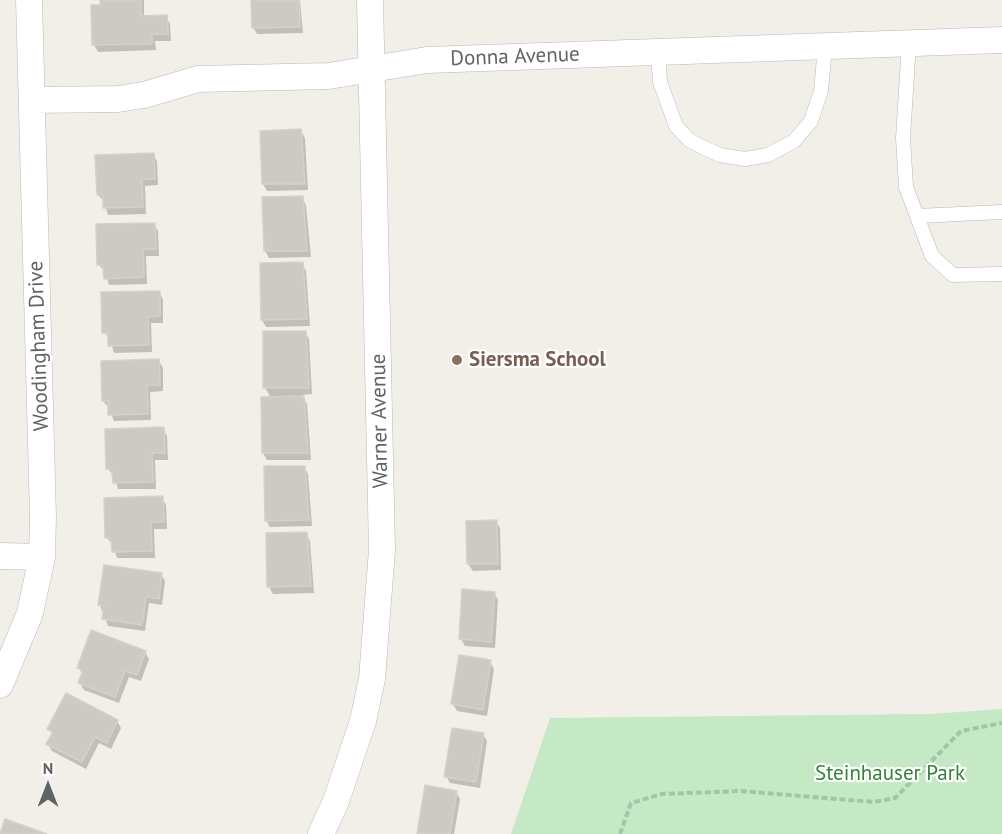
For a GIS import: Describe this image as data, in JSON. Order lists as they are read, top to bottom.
{
  "streets": {
    "street": ["Donna Avenue", "Woodingham Drive", "Warner Avenue"]
  },
  "crossings": [
    ["Donna Avenue", "Woodingham Drive"],
    ["Donna Avenue", "Warner Avenue"]
  ],
  "parks": ["Steinhauser Park"],
  "places": ["Siersma School"],
  "north": "top"
}
